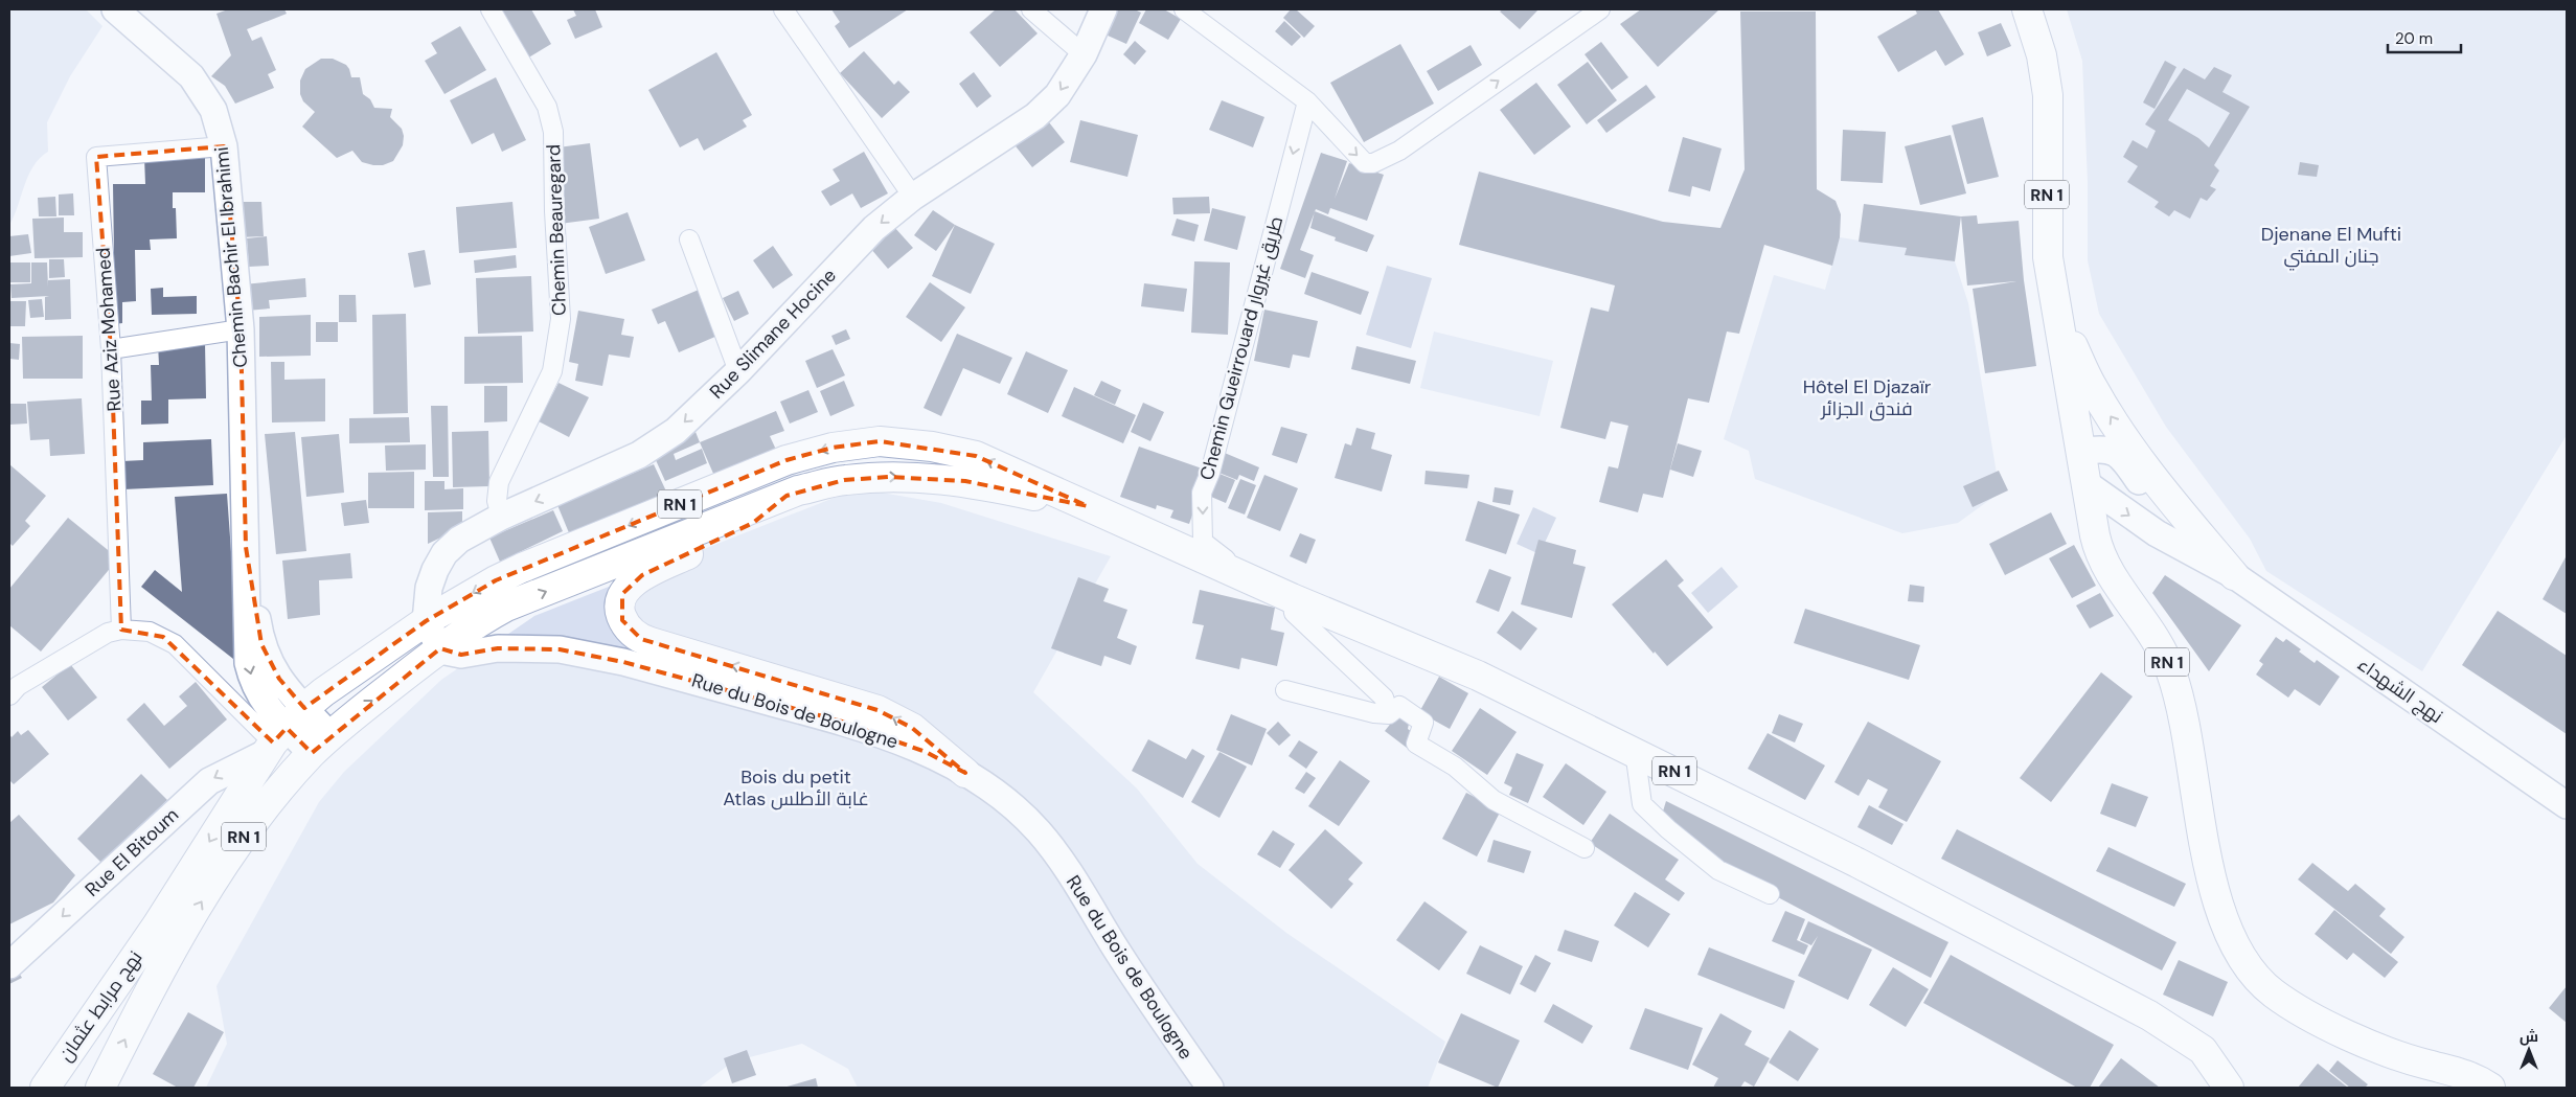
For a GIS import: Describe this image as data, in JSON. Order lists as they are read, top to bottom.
{
  "streets": {
    "main road": ["RN 1", "نهج مرابط عثمان"],
    "street": [
      "Chemin Beauregard",
      "Chemin Bachir El Ibrahimi",
      "Rue Aziz Mohamed",
      "Rue Slimane Hocine",
      "Chemin Gueirrouard طريق غيروار",
      "نهج الشهداء",
      "Rue du Bois de Boulogne",
      "Rue El Bitoum"
    ]
  },
  "crossings": [
    ["RN 1", "Chemin Bachir El Ibrahimi"],
    ["RN 1", "Rue Slimane Hocine"],
    ["RN 1", "Chemin Gueirrouard طريق غيروار"],
    ["RN 1", "Rue du Bois de Boulogne"],
    ["RN 1", "Rue El Bitoum"],
    ["RN 1", "نهج مرابط عثمان"],
    ["Chemin Beauregard", "Rue Slimane Hocine"],
    ["Chemin Bachir El Ibrahimi", "Rue Aziz Mohamed"],
    ["Chemin Bachir El Ibrahimi", "Rue El Bitoum"],
    ["Chemin Bachir El Ibrahimi", "نهج مرابط عثمان"],
    ["Rue El Bitoum", "نهج مرابط عثمان"]
  ],
  "one_way": ["Rue Slimane Hocine", "Chemin Gueirrouard طريق غيروار"],
  "parks": ["Djenane El Mufti جنان المفتي", "Hôtel El Djazaïr فندق الجزائر", "Bois du petit Atlas غابة الأطلس"],
  "scale_bar": "20 m",
  "north": "top"
}
